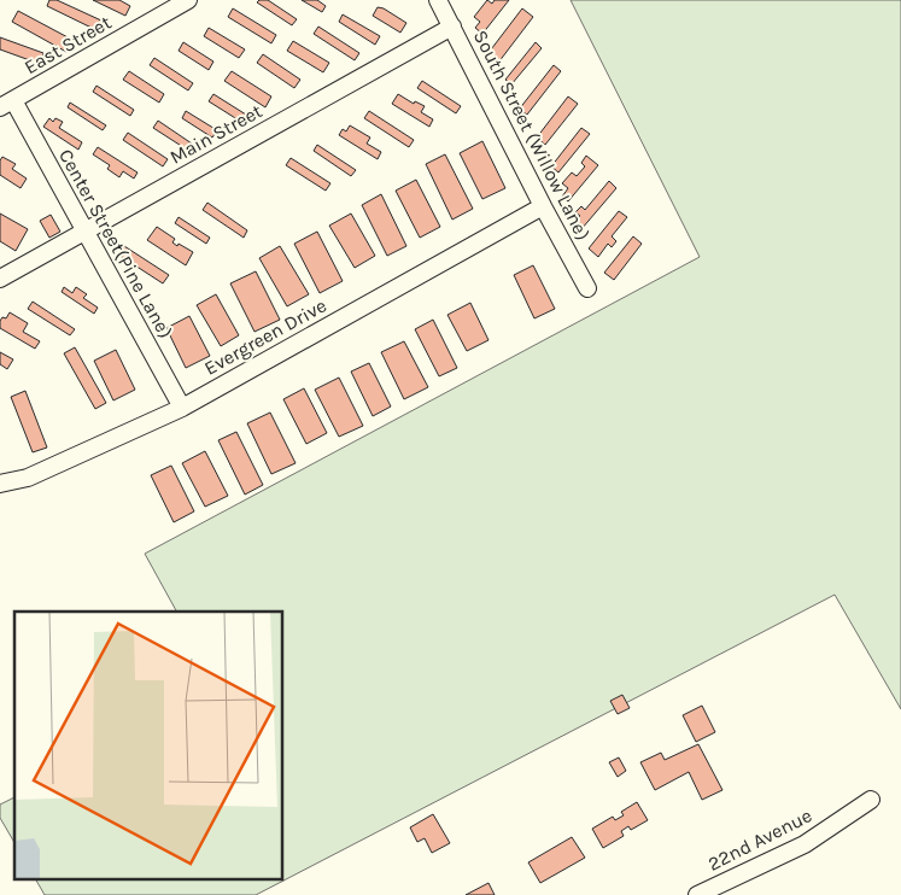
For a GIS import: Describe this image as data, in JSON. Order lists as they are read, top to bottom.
{
  "streets": {
    "street": [
      "East Street",
      "Main Street",
      "South Street (Willow Lane)",
      "Center Street(Pine Lane)",
      "Evergreen Drive",
      "22nd Avenue"
    ]
  },
  "crossings": [
    ["East Street", "Center Street(Pine Lane)"],
    ["Main Street", "South Street (Willow Lane)"],
    ["Main Street", "Center Street(Pine Lane)"],
    ["South Street (Willow Lane)", "Evergreen Drive"],
    ["Center Street(Pine Lane)", "Evergreen Drive"]
  ]
}
